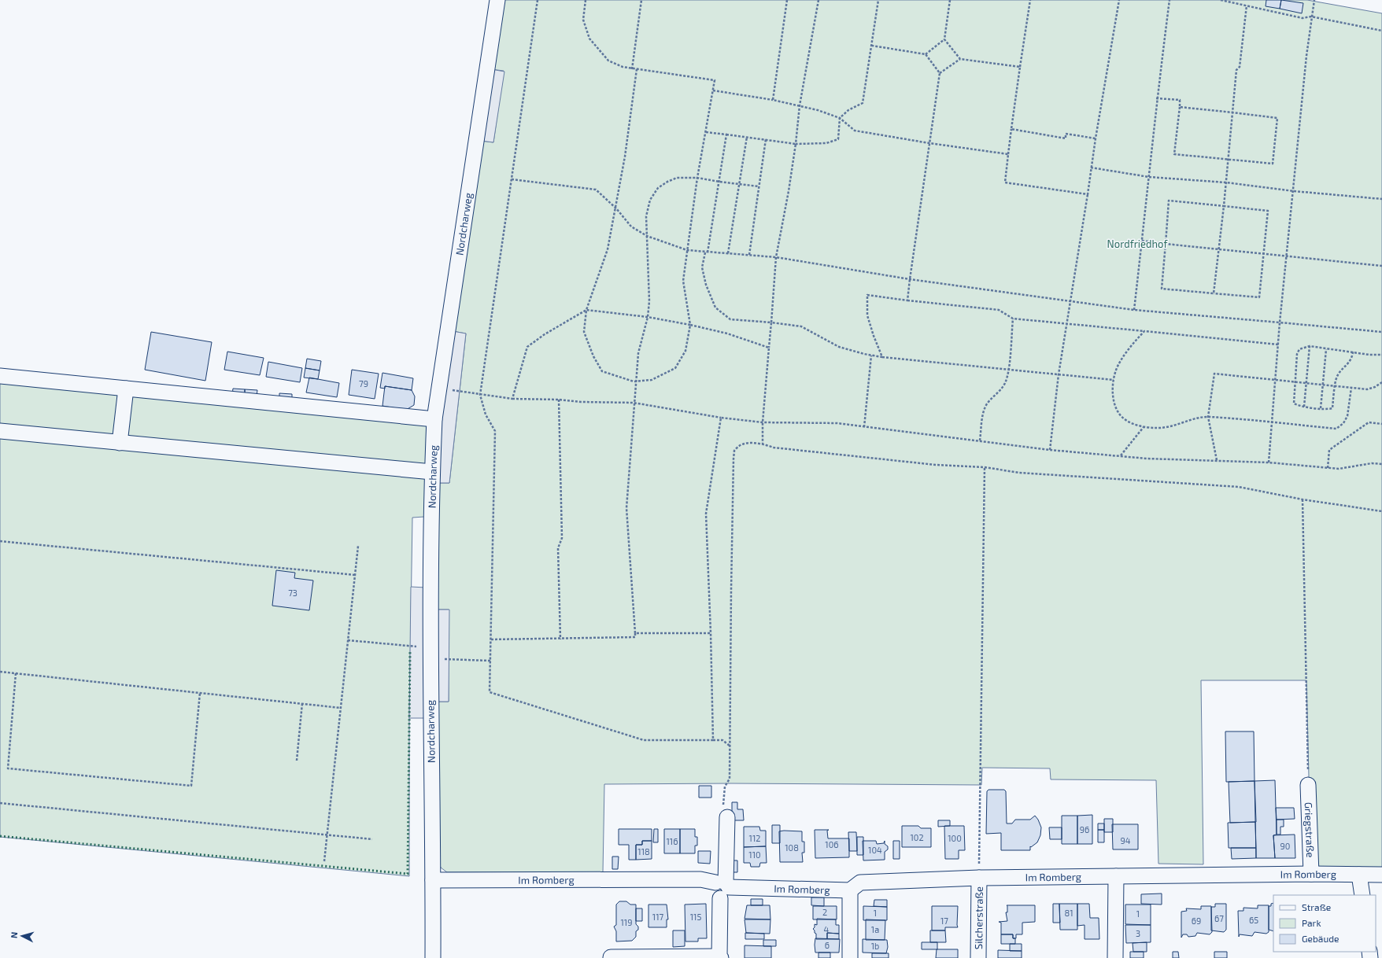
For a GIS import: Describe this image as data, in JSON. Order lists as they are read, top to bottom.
{
  "streets": {
    "street": [
      "Nordcharweg",
      "Griegstraße",
      "Im Romberg",
      "Silcherstraße"
    ]
  },
  "crossings": [
    ["Nordcharweg", "Im Romberg"],
    ["Griegstraße", "Im Romberg"],
    ["Im Romberg", "Silcherstraße"]
  ],
  "parks": ["Nordfriedhof"],
  "house_numbers": [
    "79",
    "73",
    "96",
    "102",
    "112",
    "100",
    "94",
    "116",
    "106",
    "90",
    "108",
    "104",
    "118",
    "110",
    "2",
    "1",
    "81",
    "1",
    "117",
    "115",
    "67",
    "65",
    "17",
    "69",
    "119",
    "4",
    "1a",
    "3",
    "6",
    "1b"
  ],
  "legend": ["Straße", "Park", "Gebäude"],
  "north": "left"
}
